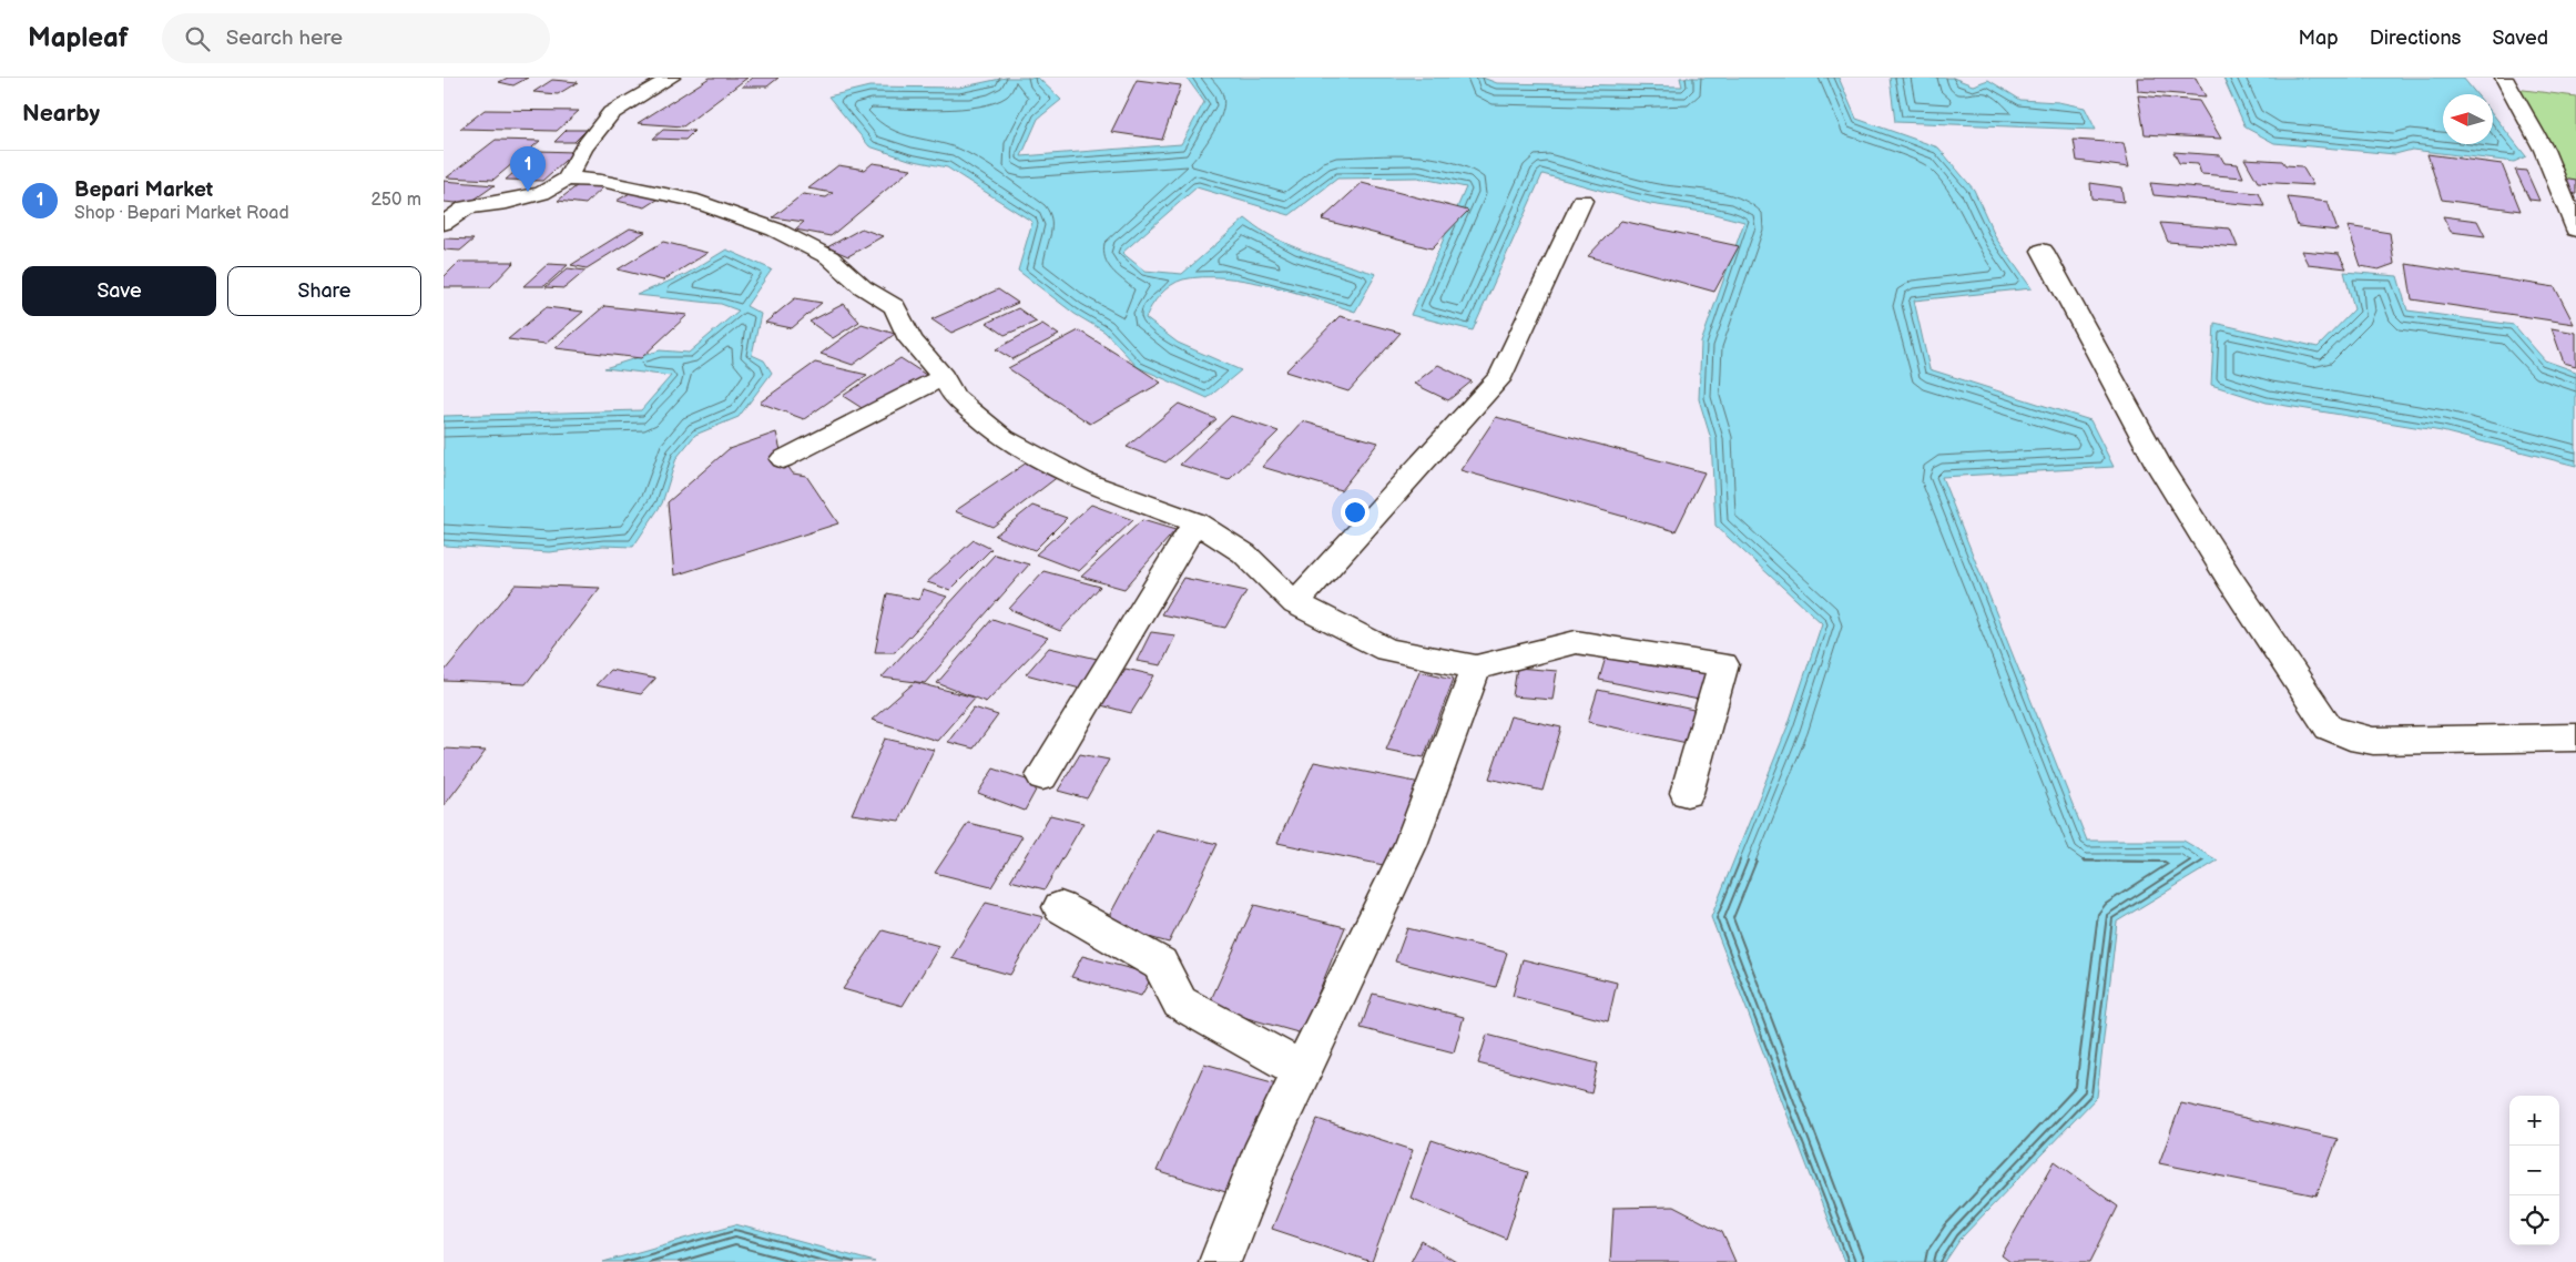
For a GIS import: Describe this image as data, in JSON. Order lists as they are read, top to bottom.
{
  "north": "left",
  "page": {
    "header": "Mapleaf",
    "search": "Search here",
    "nav": ["Map", "Directions", "Saved"],
    "heading": "Nearby",
    "pins": "1",
    "list": [
      {
        "mark": "1",
        "name": "Bepari Market",
        "note": "Shop · Bepari Market Road",
        "value": "250 m"
      }
    ],
    "buttons": ["Save", "Share"],
    "map_buttons": ["+", "−"]
  }
}
